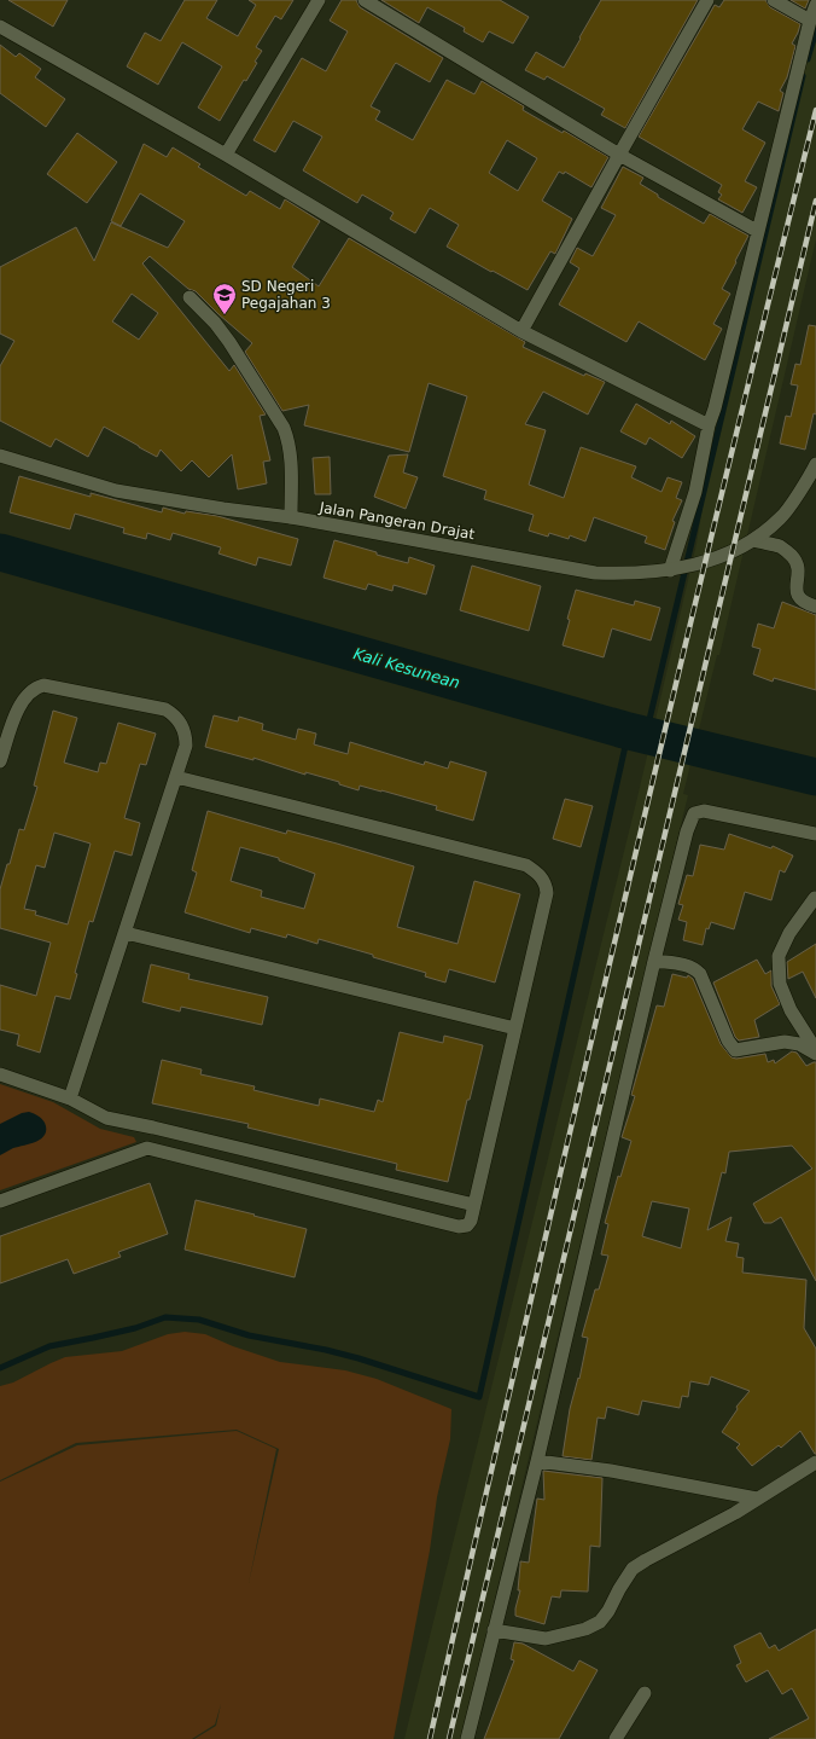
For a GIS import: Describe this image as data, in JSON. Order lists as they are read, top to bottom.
{
  "streets": {
    "street": ["Jalan Pangeran Drajat"]
  },
  "water": ["Kali Kesunean"],
  "places": {
    "school or university": ["SD Negeri Pegajahan 3"]
  }
}
